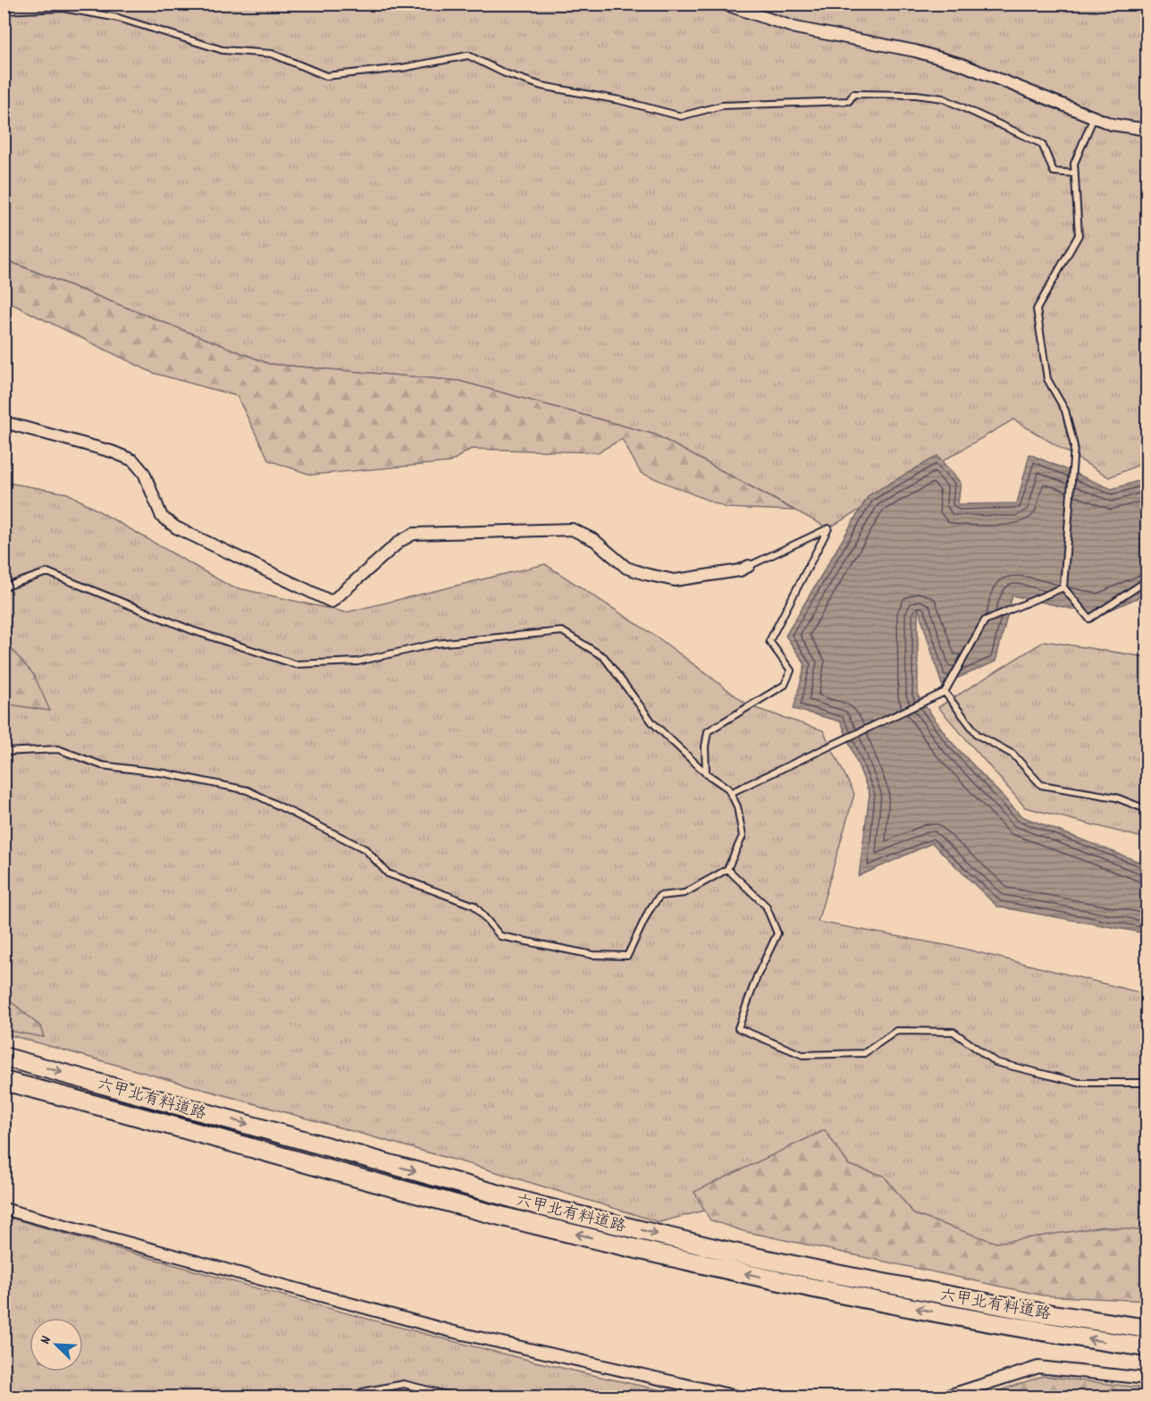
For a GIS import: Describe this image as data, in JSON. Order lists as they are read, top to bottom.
{
  "streets": {
    "main road": ["六甲北有料道路"]
  },
  "north": "top left"
}
